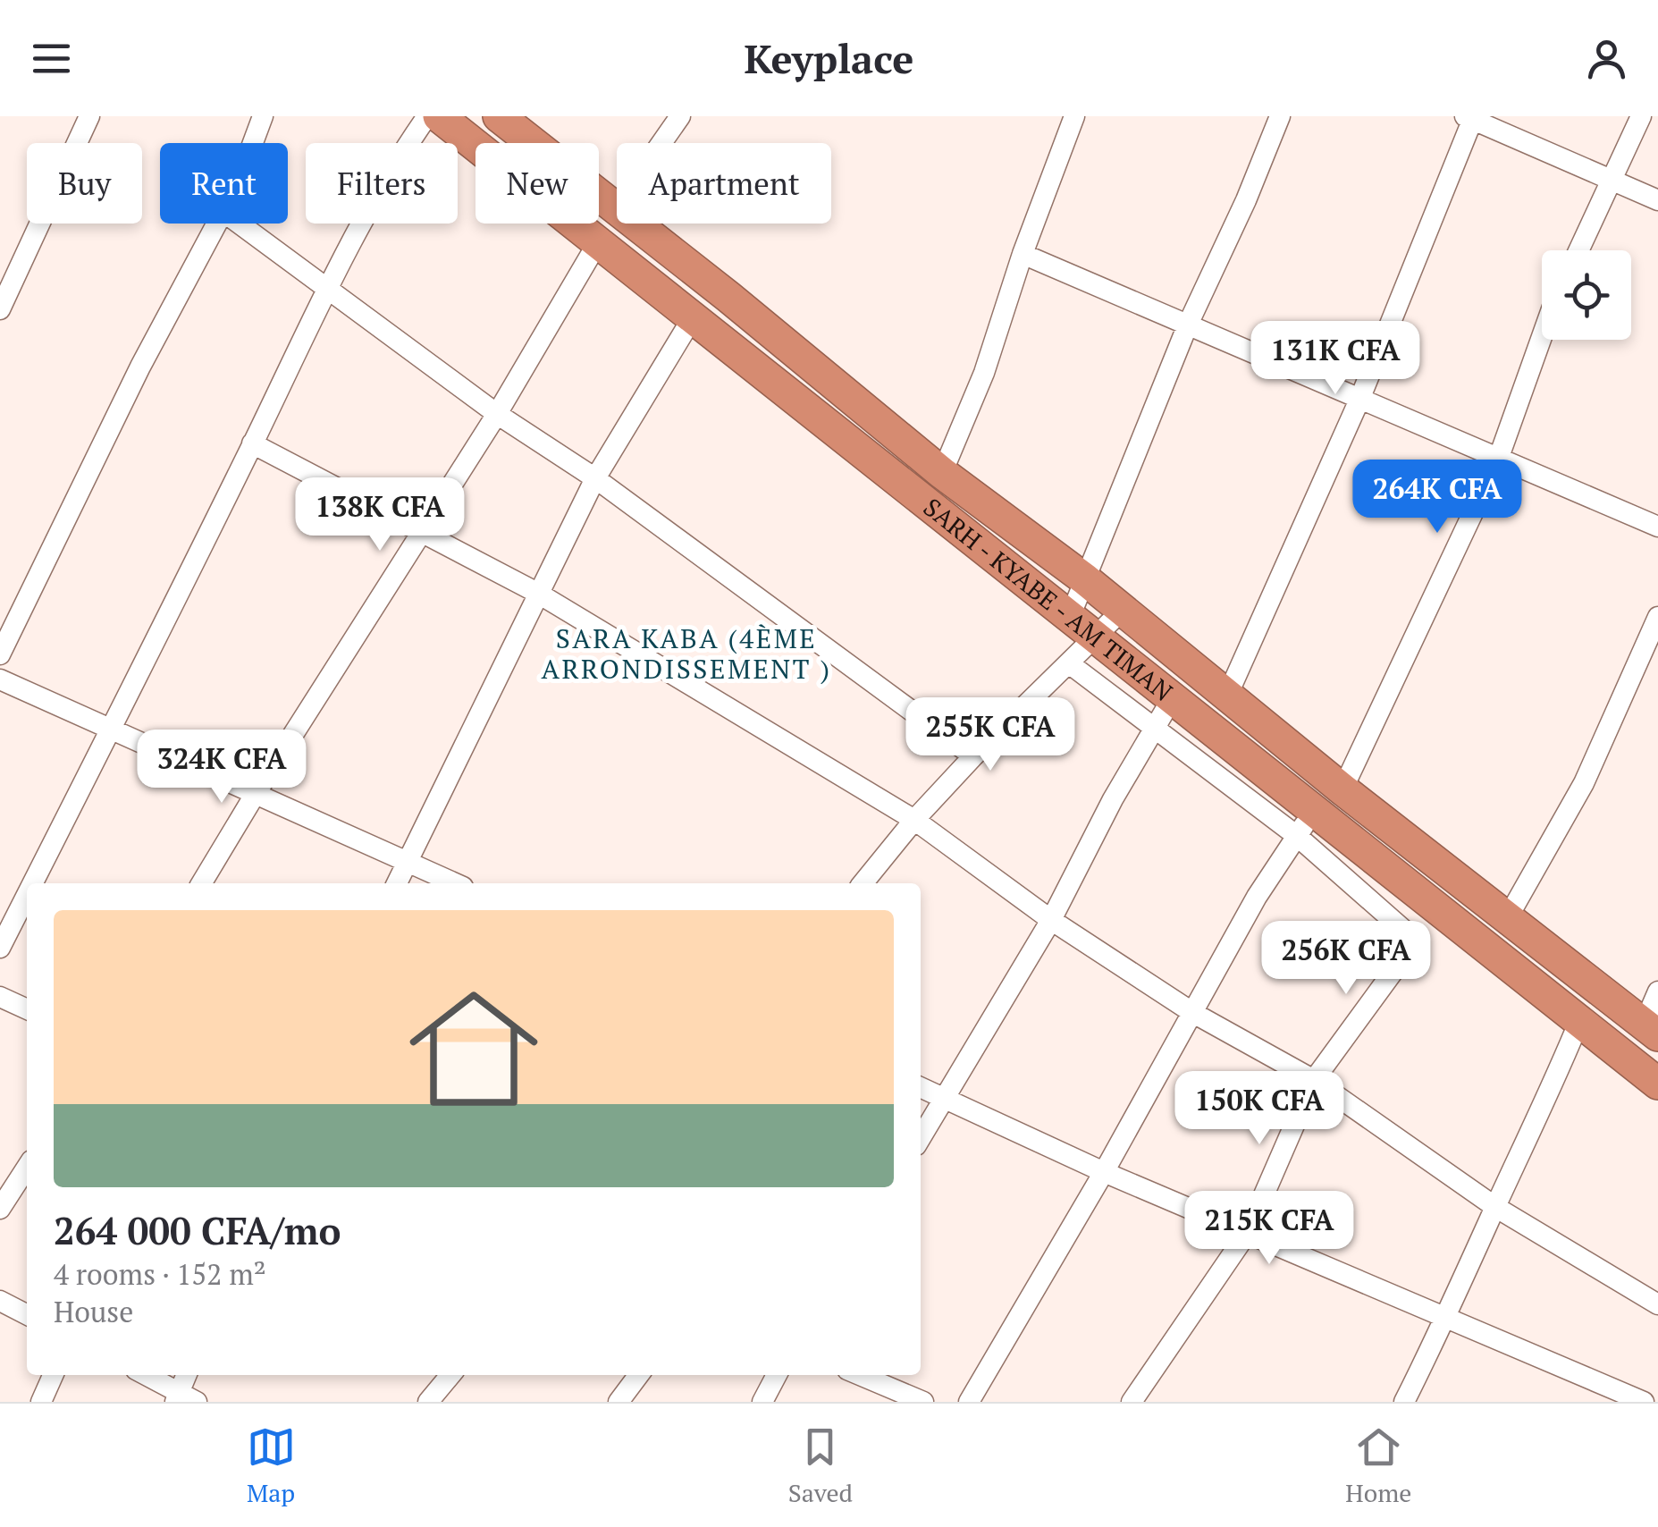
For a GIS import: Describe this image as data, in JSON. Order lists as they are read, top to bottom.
{
  "streets": {
    "highway": ["SARH - KYABE - AM TIMAN"]
  },
  "districts": ["SARA KABA (4ÈME ARRONDISSEMENT )"],
  "page": {
    "header": "Keyplace",
    "chip": [
      "Buy",
      "Rent",
      "Filters",
      "New",
      "Apartment"
    ],
    "price": [
      "131K CFA",
      "264K CFA",
      "138K CFA",
      "255K CFA",
      "324K CFA",
      "256K CFA",
      "150K CFA",
      "215K CFA"
    ],
    "list": [
      {
        "name": "264 000 CFA/mo",
        "note": "4 rooms · 152 m² · House"
      }
    ],
    "tabs": ["Map", "Saved", "Home"]
  }
}
